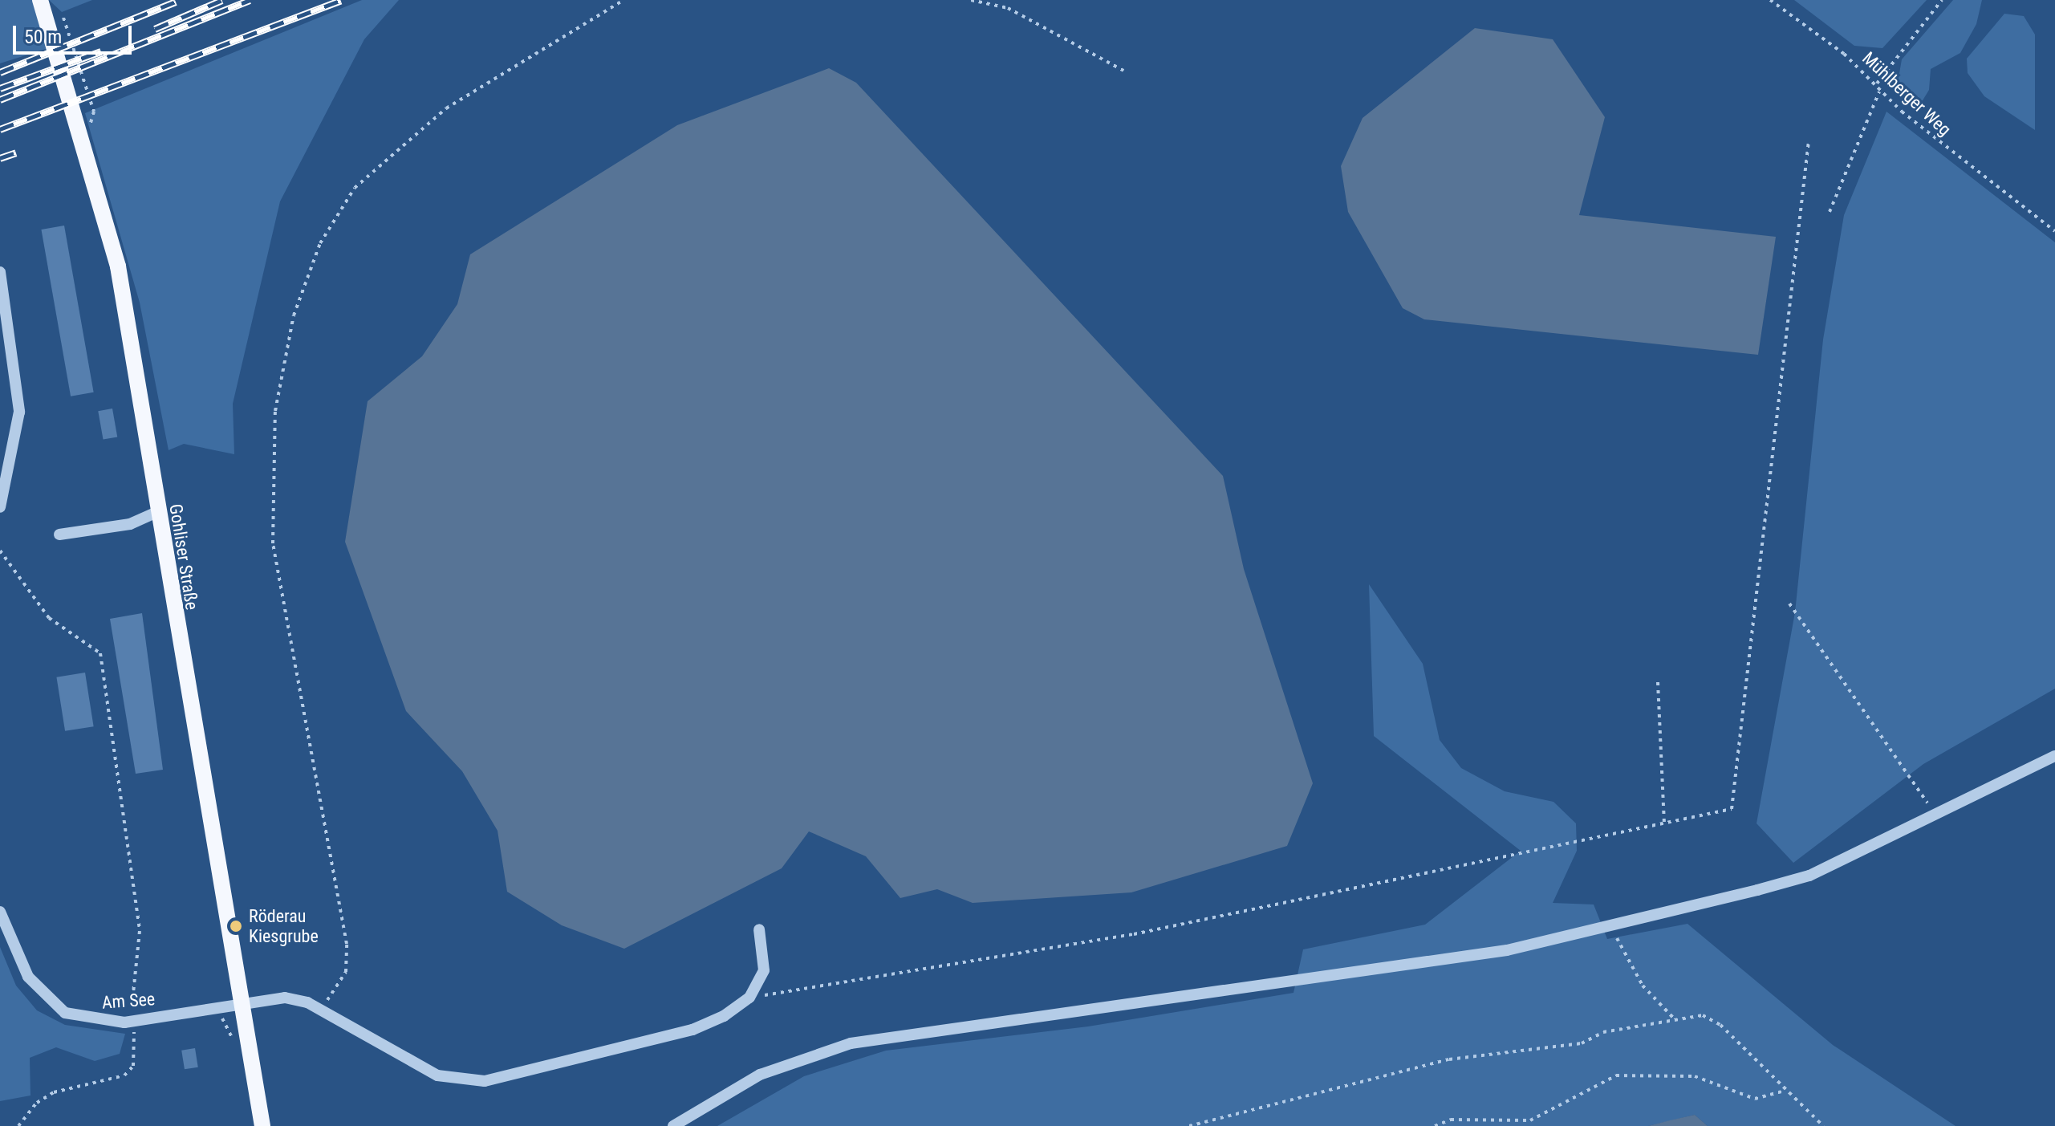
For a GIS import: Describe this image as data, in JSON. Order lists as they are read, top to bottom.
{
  "streets": {
    "main road": ["Gohliser Straße"],
    "street": ["Am See"],
    "path": ["Mühlberger Weg"]
  },
  "crossings": [
    ["Gohliser Straße", "Am See"]
  ],
  "places": ["Röderau Kiesgrube"],
  "scale_bar": "50 m"
}
